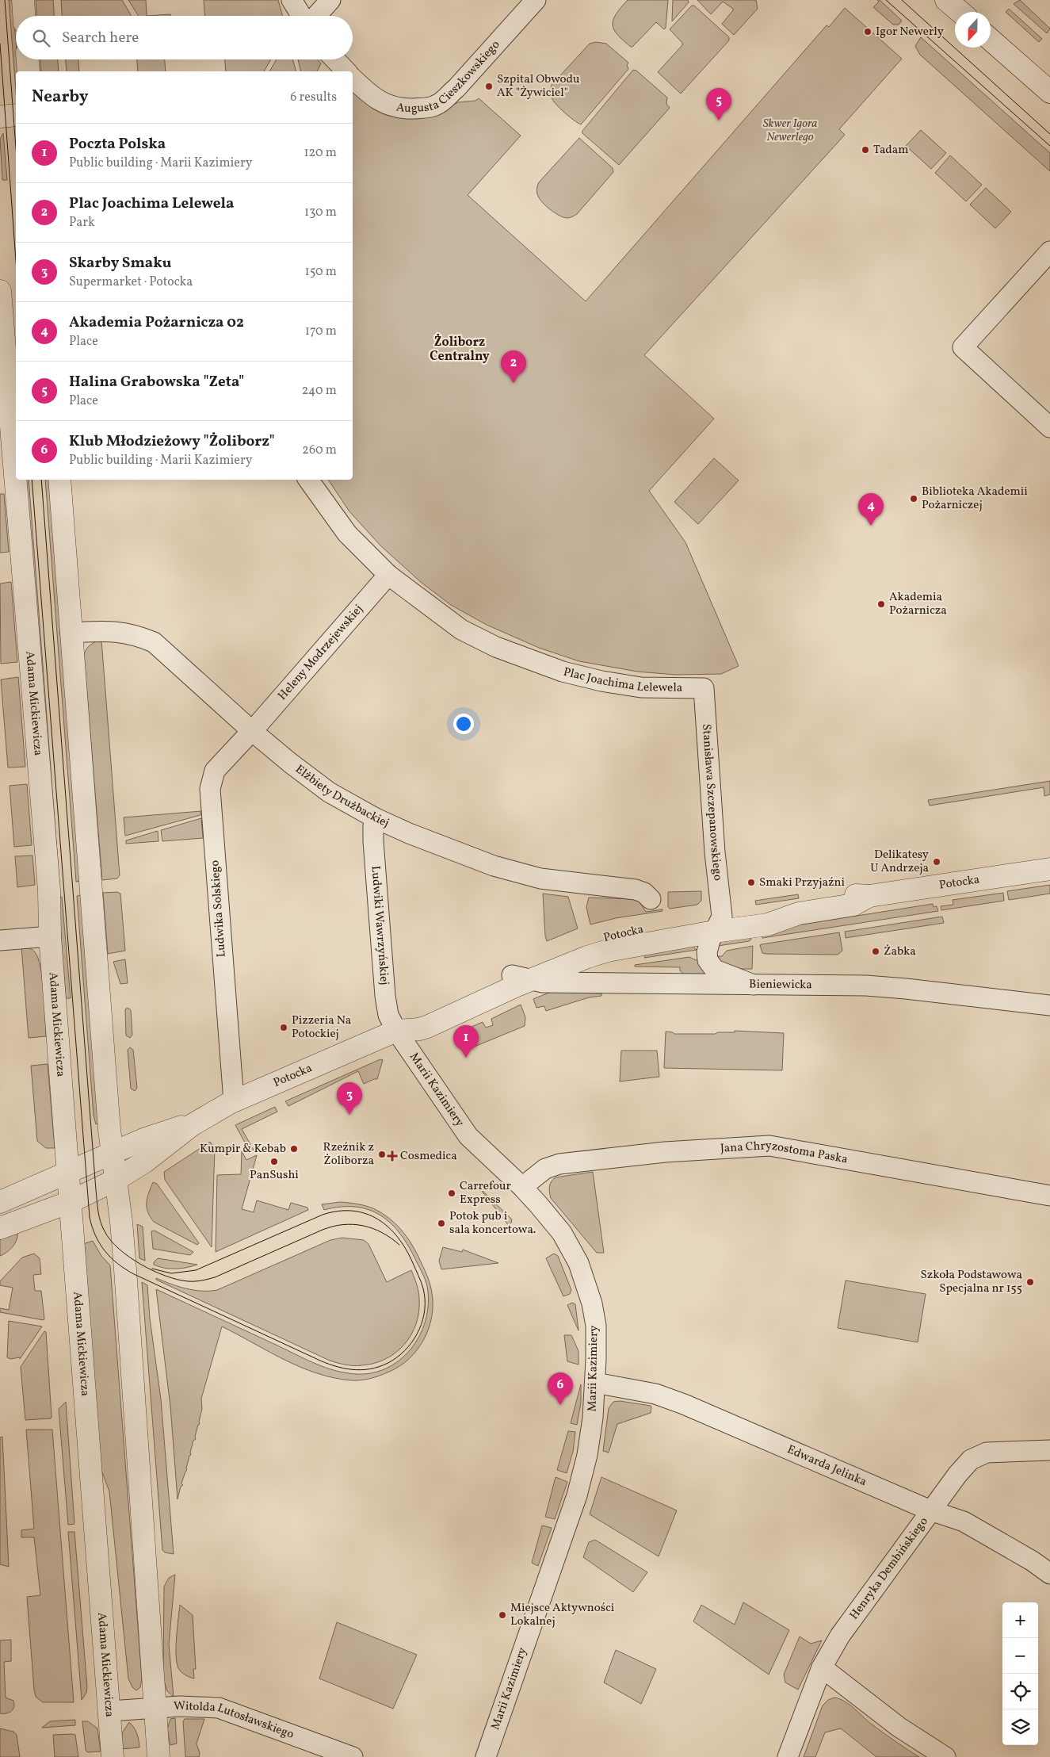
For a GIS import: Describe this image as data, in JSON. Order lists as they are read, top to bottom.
{
  "streets": {
    "street": [
      "Augusta Cieszkowskiego",
      "Heleny Modrzejewskiej",
      "Plac Joachima Lelewela",
      "Adama Mickiewicza",
      "Elżbiety Drużbackiej",
      "Stanisława Szczepanowskiego",
      "Potocka",
      "Ludwika Solskiego",
      "Ludwiki Wawrzyńskiej",
      "Bieniewicka",
      "Marii Kazimiery",
      "Jana Chryzostoma Paska",
      "Edwarda Jelinka",
      "Henryka Dembińskiego",
      "Witolda Lutosławskiego"
    ]
  },
  "crossings": [
    ["Heleny Modrzejewskiej", "Plac Joachima Lelewela"],
    ["Heleny Modrzejewskiej", "Elżbiety Drużbackiej"],
    ["Heleny Modrzejewskiej", "Ludwika Solskiego"],
    ["Plac Joachima Lelewela", "Stanisława Szczepanowskiego"],
    ["Adama Mickiewicza", "Potocka"],
    ["Adama Mickiewicza", "Witolda Lutosławskiego"],
    ["Elżbiety Drużbackiej", "Ludwika Solskiego"],
    ["Elżbiety Drużbackiej", "Ludwiki Wawrzyńskiej"],
    ["Stanisława Szczepanowskiego", "Potocka"],
    ["Potocka", "Ludwika Solskiego"],
    ["Potocka", "Ludwiki Wawrzyńskiej"],
    ["Potocka", "Bieniewicka"],
    ["Potocka", "Marii Kazimiery"],
    ["Ludwiki Wawrzyńskiej", "Marii Kazimiery"],
    ["Marii Kazimiery", "Jana Chryzostoma Paska"],
    ["Marii Kazimiery", "Edwarda Jelinka"],
    ["Edwarda Jelinka", "Henryka Dembińskiego"]
  ],
  "districts": ["Żoliborz Centralny"],
  "parks": ["Skwer Igora Newerlego"],
  "places": {
    "other": [
      "Igor Newerly",
      "Szpital Obwodu AK \"Żywiciel\"",
      "Tadam",
      "Biblioteka Akademii Pożarniczej",
      "Akademia Pożarnicza",
      "Delikatesy U Andrzeja",
      "Smaki Przyjaźni",
      "Żabka",
      "Pizzeria Na Potockiej",
      "Kumpir & Kebab",
      "Rzeźnik z Żoliborza",
      "PanSushi",
      "Carrefour Express",
      "Potok pub i sala koncertowa.",
      "Szkoła Podstawowa Specjalna nr 155",
      "Miejsce Aktywności Lokalnej"
    ],
    "health": ["Cosmedica"]
  },
  "north": "bottom",
  "page": {
    "search": "Search here",
    "heading": ["Nearby", "6 results"],
    "pins": [
      "5",
      "2",
      "4",
      "1",
      "3",
      "6"
    ],
    "list": [
      {
        "mark": "1",
        "name": "Poczta Polska",
        "note": "Public building · Marii Kazimiery",
        "value": "120 m"
      },
      {
        "mark": "2",
        "name": "Plac Joachima Lelewela",
        "note": "Park",
        "value": "130 m"
      },
      {
        "mark": "3",
        "name": "Skarby Smaku",
        "note": "Supermarket · Potocka",
        "value": "150 m"
      },
      {
        "mark": "4",
        "name": "Akademia Pożarnicza 02",
        "note": "Place",
        "value": "170 m"
      },
      {
        "mark": "5",
        "name": "Halina Grabowska \"Zeta\"",
        "note": "Place",
        "value": "240 m"
      },
      {
        "mark": "6",
        "name": "Klub Młodzieżowy \"Żoliborz\"",
        "note": "Public building · Marii Kazimiery",
        "value": "260 m"
      }
    ],
    "map_buttons": ["+", "−"]
  }
}
